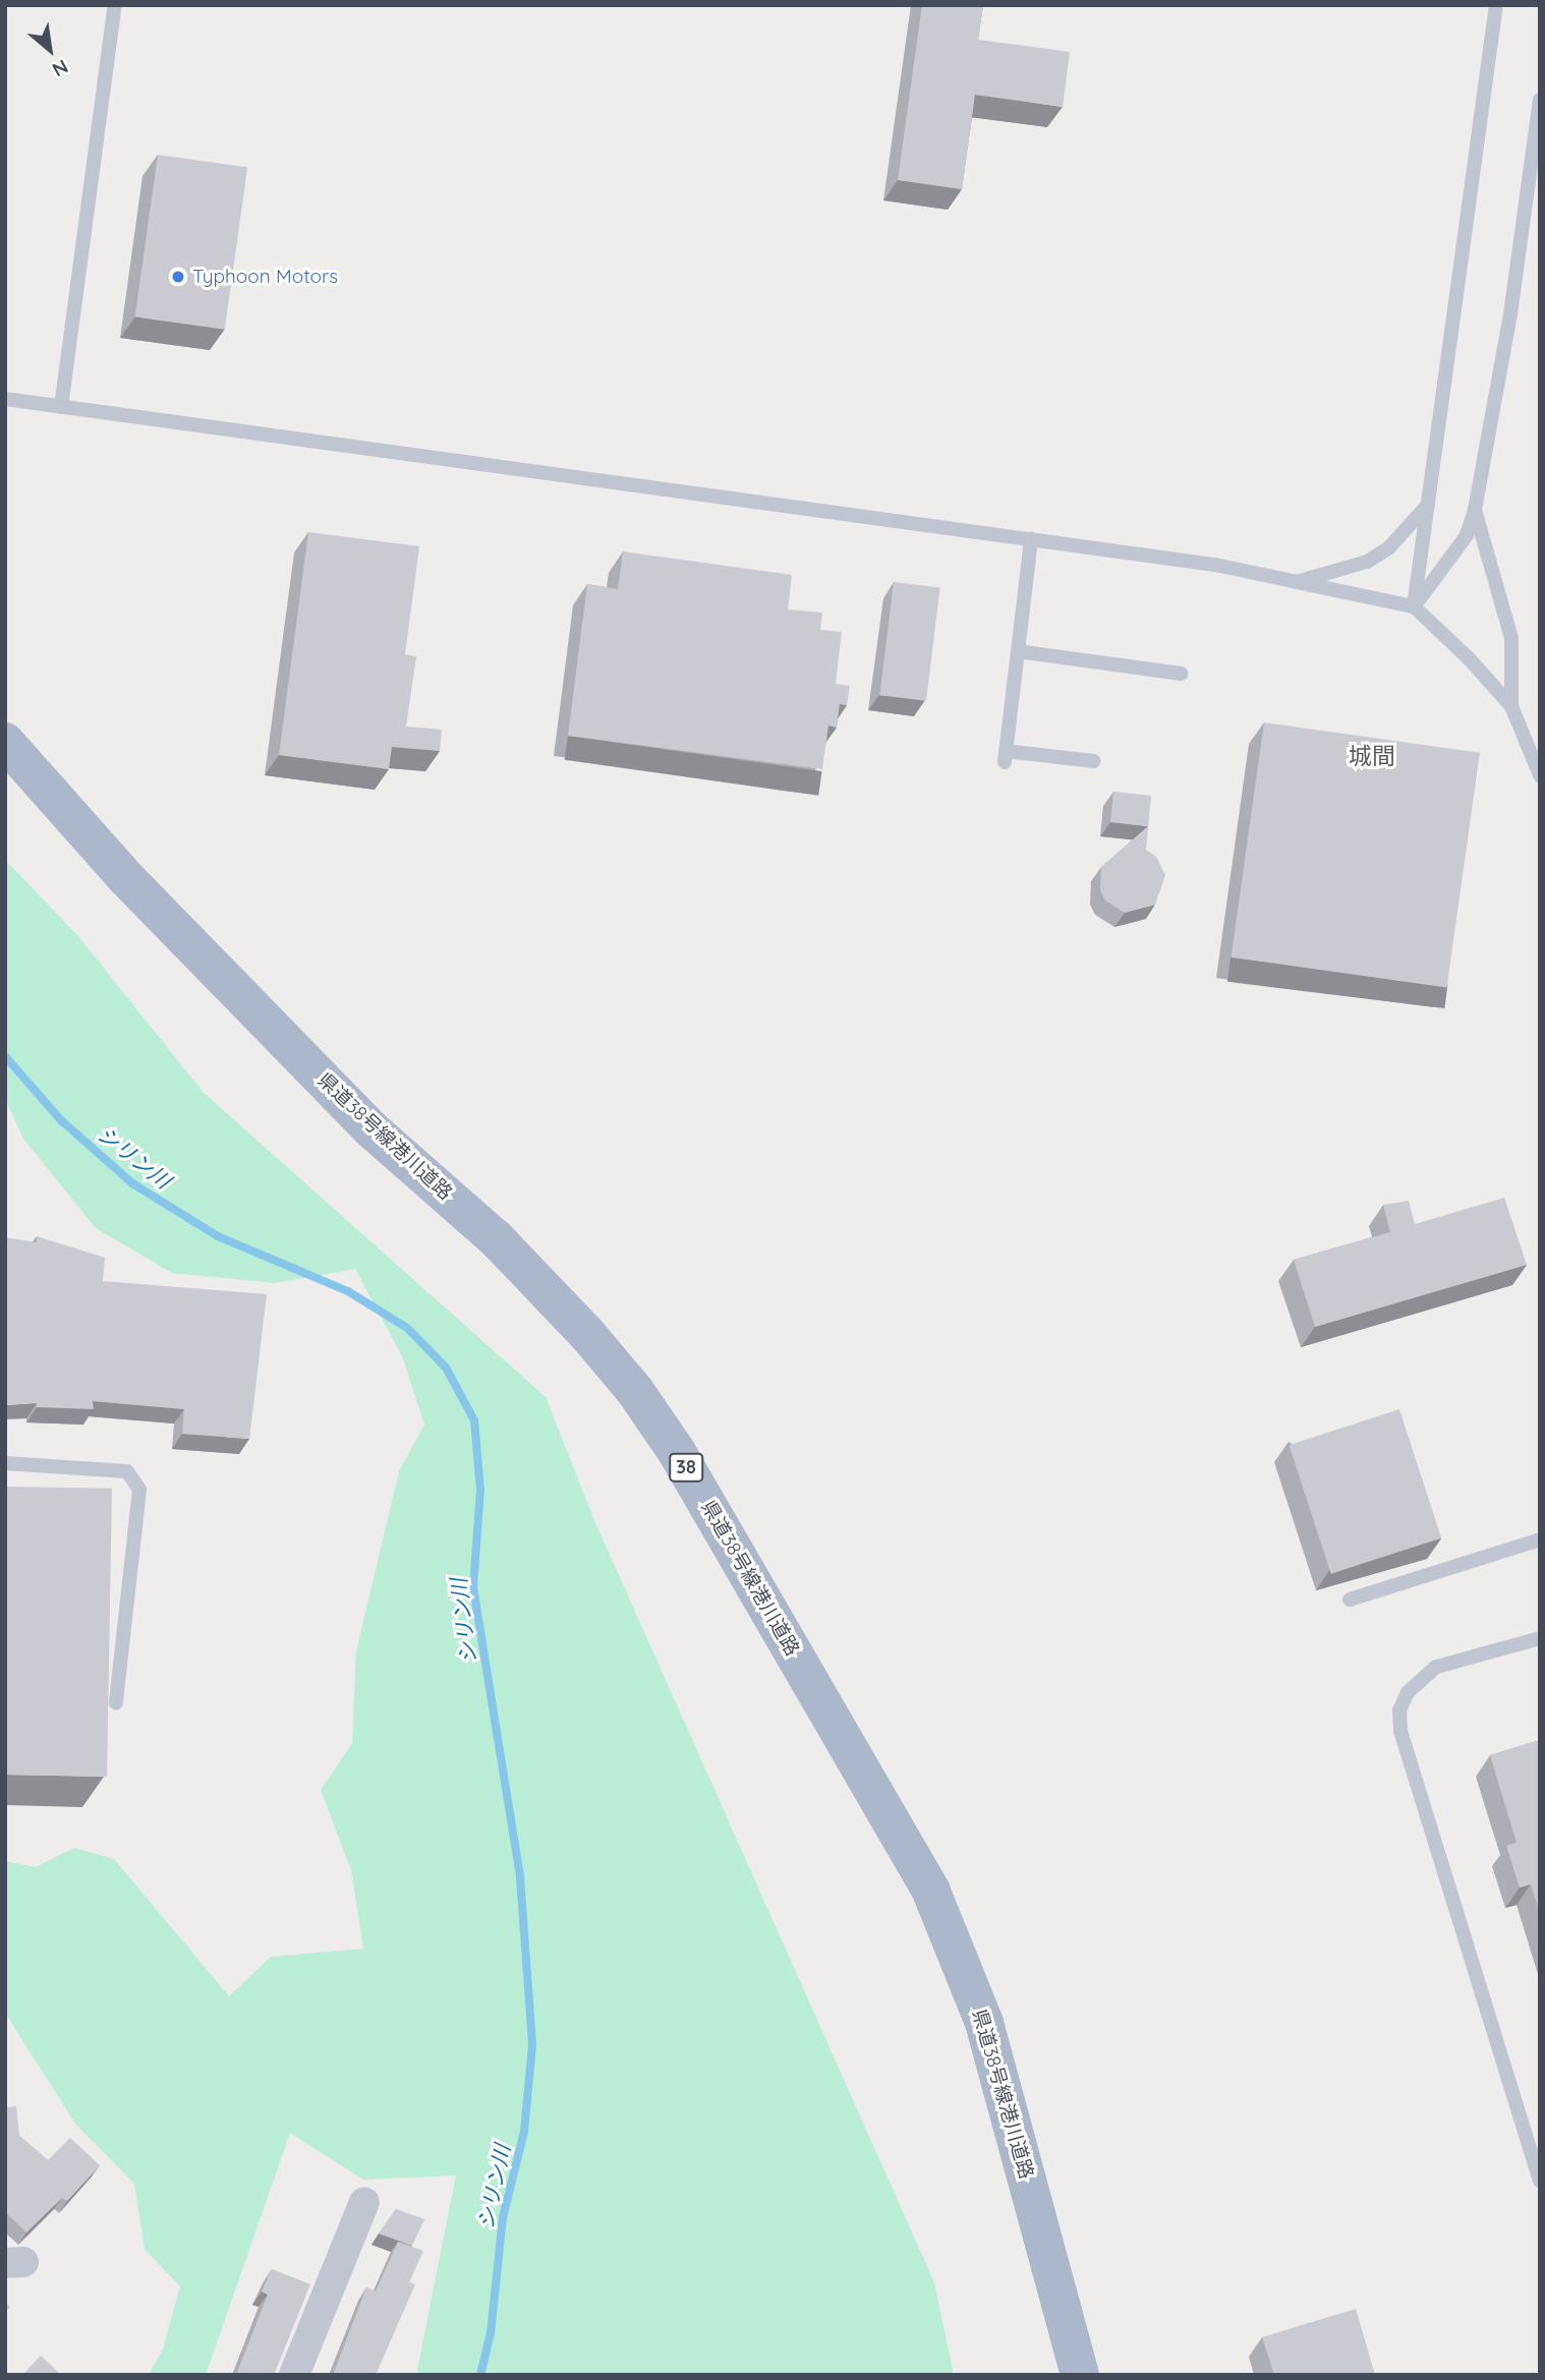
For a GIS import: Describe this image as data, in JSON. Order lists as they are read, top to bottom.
{
  "streets": {
    "main road": ["県道38号線港川道路", "38"]
  },
  "districts": ["城間"],
  "water": ["シリン川"],
  "places": ["Typhoon Motors"],
  "north": "bottom right"
}
